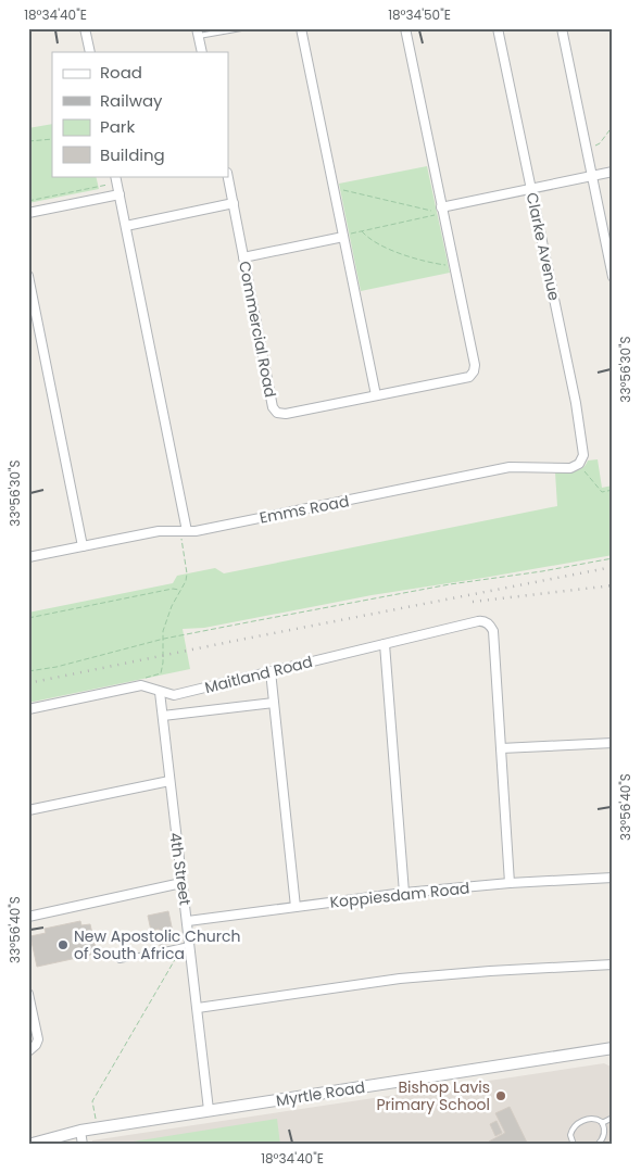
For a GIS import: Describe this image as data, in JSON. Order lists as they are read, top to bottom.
{
  "streets": {
    "street": [
      "Clarke Avenue",
      "Commercial Road",
      "Emms Road",
      "Maitland Road",
      "4th Street",
      "Koppiesdam Road",
      "Myrtle Road"
    ]
  },
  "crossings": [
    ["Clarke Avenue", "Emms Road"],
    ["Maitland Road", "4th Street"],
    ["4th Street", "Koppiesdam Road"],
    ["4th Street", "Myrtle Road"]
  ],
  "places": ["New Apostolic Church of South Africa", "Bishop Lavis Primary School"],
  "legend": [
    "Road",
    "Railway",
    "Park",
    "Building"
  ],
  "coordinates": [
    "18°34'40\"E",
    "18°34'50\"E",
    "33°56'30\"S",
    "33°56'40\"S"
  ]
}
